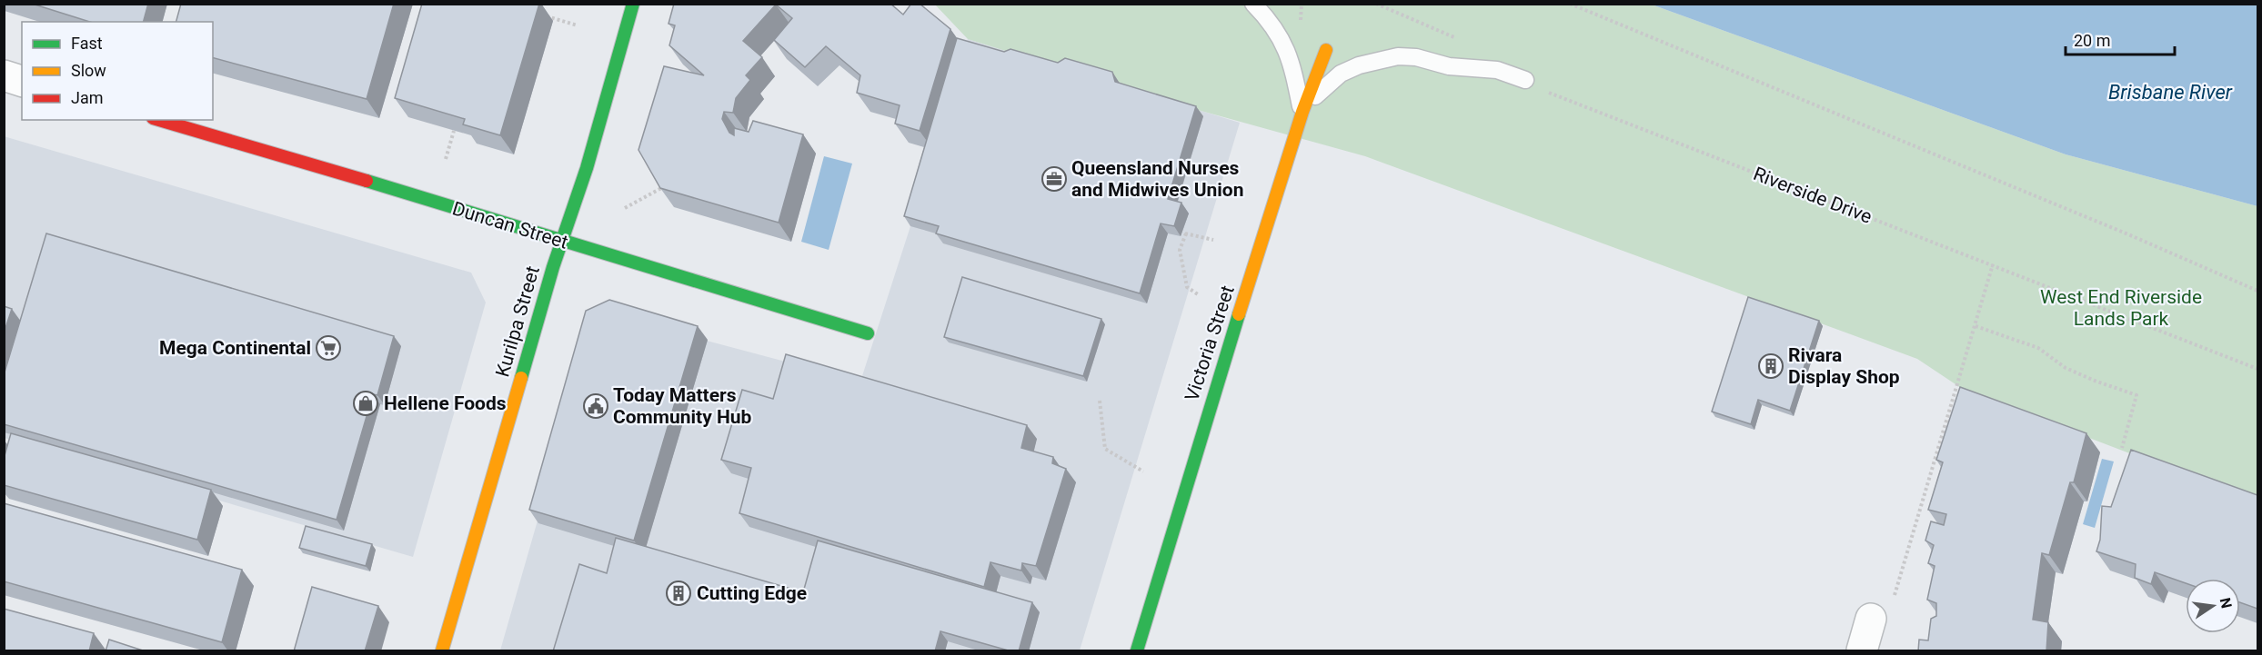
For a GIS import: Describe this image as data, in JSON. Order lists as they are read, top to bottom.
{
  "streets": {
    "street": ["Duncan Street", "Kurilpa Street", "Victoria Street"],
    "path": ["Riverside Drive"]
  },
  "crossings": [
    ["Duncan Street", "Kurilpa Street"]
  ],
  "water": ["Brisbane River"],
  "parks": ["West End Riverside Lands Park"],
  "places": {
    "office": ["Queensland Nurses and Midwives Union"],
    "supermarket": ["Mega Continental"],
    "building": ["Rivara Display Shop", "Cutting Edge"],
    "shop": ["Hellene Foods"],
    "public building": ["Today Matters Community Hub"]
  },
  "legend": ["Fast", "Slow", "Jam"],
  "scale_bar": "20 m",
  "north": "right"
}
